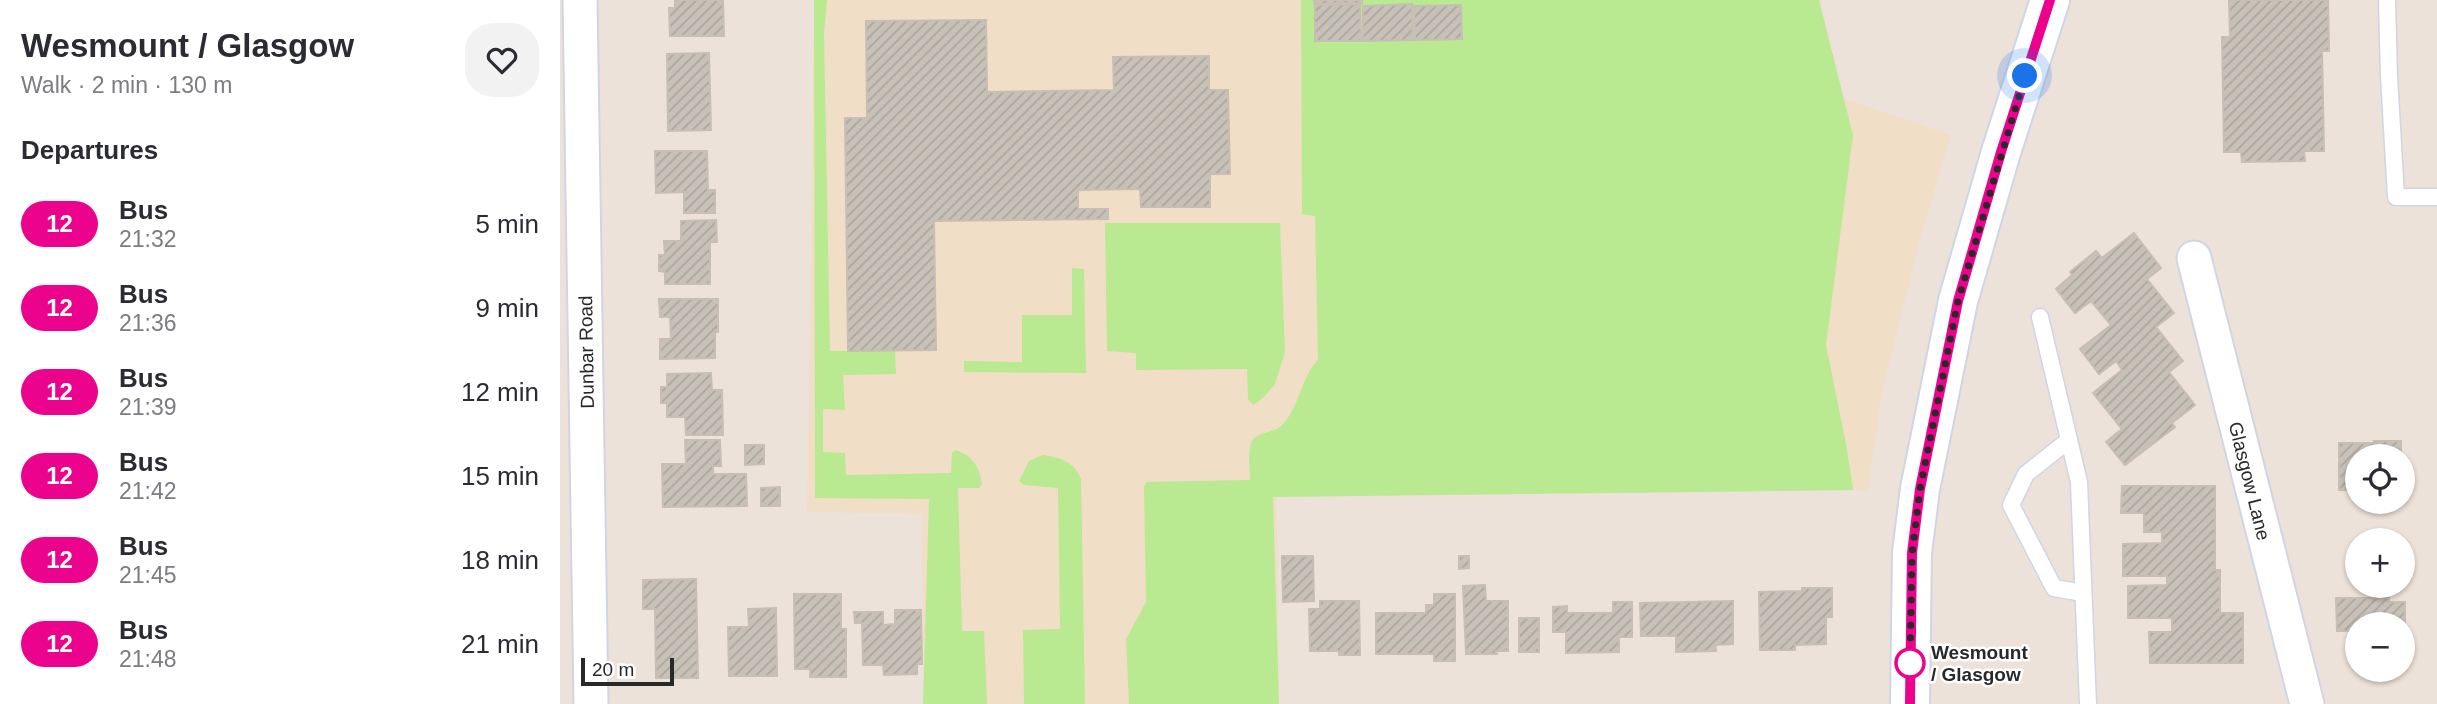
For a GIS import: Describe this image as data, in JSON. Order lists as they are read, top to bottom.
{
  "streets": {
    "street": ["Dunbar Road", "Glasgow Lane"]
  },
  "places": ["Wesmount / Glasgow"],
  "lines": ["bus line 12"],
  "scale_bar": "20 m",
  "page": {
    "heading": [
      ["Wesmount / Glasgow", "Walk · 2 min · 130 m"],
      "Departures"
    ],
    "list": [
      {
        "mark": "12",
        "name": "Bus",
        "note": "21:32",
        "value": "5 min"
      },
      {
        "mark": "12",
        "name": "Bus",
        "note": "21:36",
        "value": "9 min"
      },
      {
        "mark": "12",
        "name": "Bus",
        "note": "21:39",
        "value": "12 min"
      },
      {
        "mark": "12",
        "name": "Bus",
        "note": "21:42",
        "value": "15 min"
      },
      {
        "mark": "12",
        "name": "Bus",
        "note": "21:45",
        "value": "18 min"
      },
      {
        "mark": "12",
        "name": "Bus",
        "note": "21:48",
        "value": "21 min"
      }
    ],
    "map_buttons": ["+", "−"],
    "scale": "20 m"
  }
}
